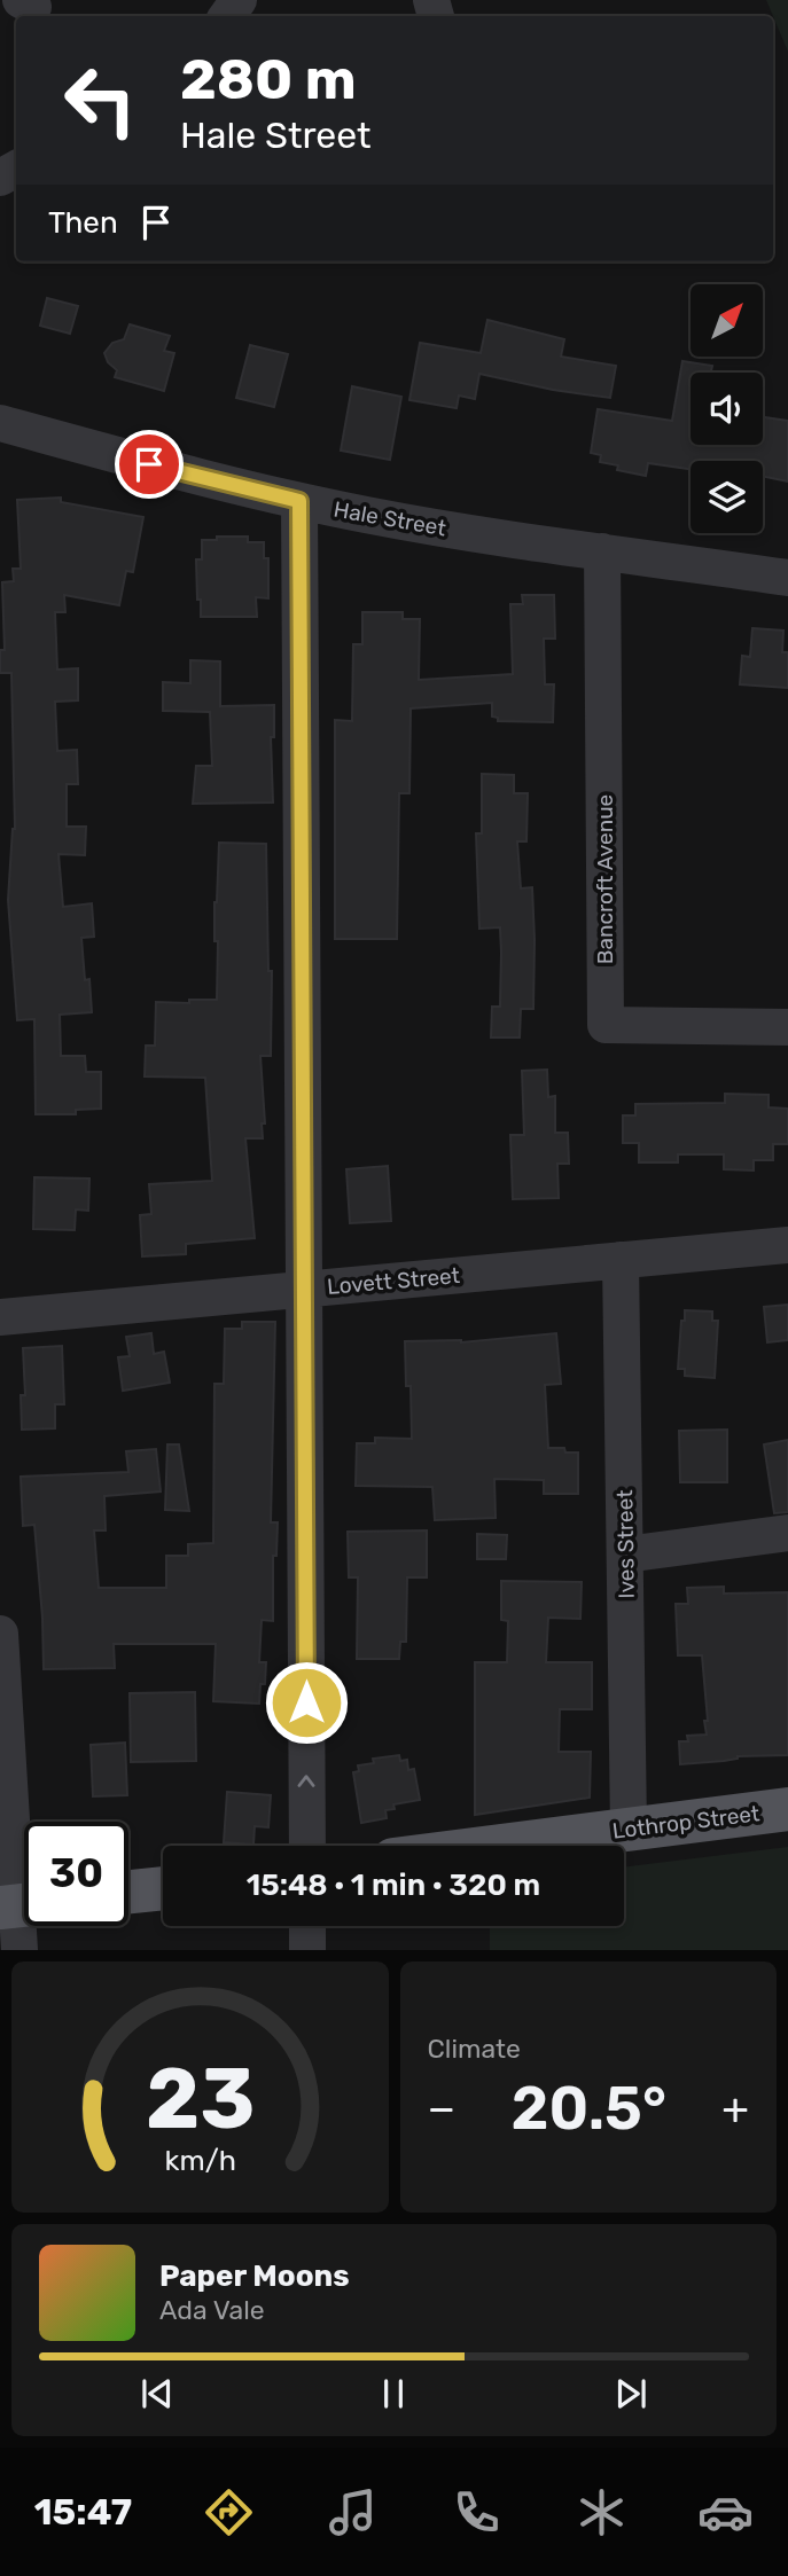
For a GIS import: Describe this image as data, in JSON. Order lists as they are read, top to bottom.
{
  "streets": {
    "main road": ["Lothrop Street"],
    "street": [
      "Hale Street",
      "Bancroft Avenue",
      "Lovett Street",
      "Ives Street"
    ]
  },
  "crossings": [
    ["Hale Street", "Bancroft Avenue"],
    ["Lovett Street", "Ives Street"],
    ["Ives Street", "Lothrop Street"]
  ],
  "north": "top right",
  "page": {
    "turn": ["280 m", "Hale Street"],
    "then": "Then",
    "limit": "30",
    "trip": "15:48 · 1 min · 320 m",
    "tile": "Climate",
    "heat": ["−", "20.5°", "+"],
    "song": ["Paper Moons", "Ada Vale"],
    "tabs": "15:47",
    "gauge": ["23", "km/h"]
  }
}
